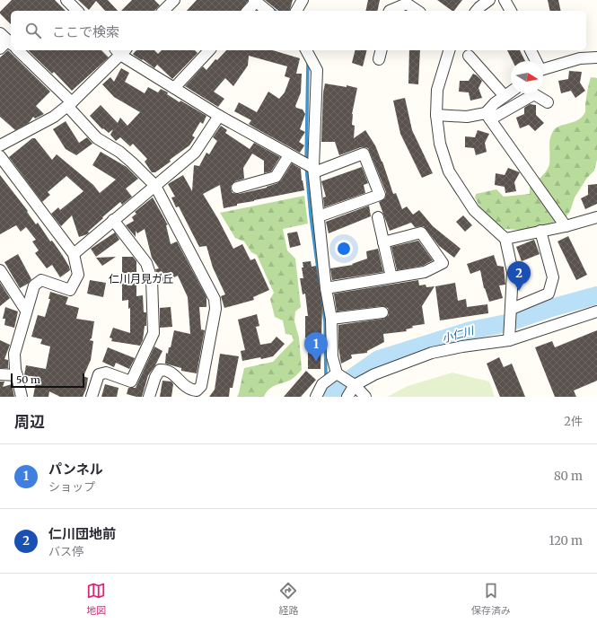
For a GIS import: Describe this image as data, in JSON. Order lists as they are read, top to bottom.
{
  "districts": ["仁川月見ガ丘"],
  "water": ["小仁川"],
  "scale_bar": "50 m",
  "north": "right",
  "page": {
    "search": "ここで検索",
    "pins": ["2", "1"],
    "scale": "50 m",
    "heading": ["周辺", "2件"],
    "list": [
      {
        "mark": "1",
        "name": "パンネル",
        "note": "ショップ",
        "value": "80 m"
      },
      {
        "mark": "2",
        "name": "仁川団地前",
        "note": "バス停",
        "value": "120 m"
      }
    ],
    "nav": ["地図", "経路", "保存済み"]
  }
}
